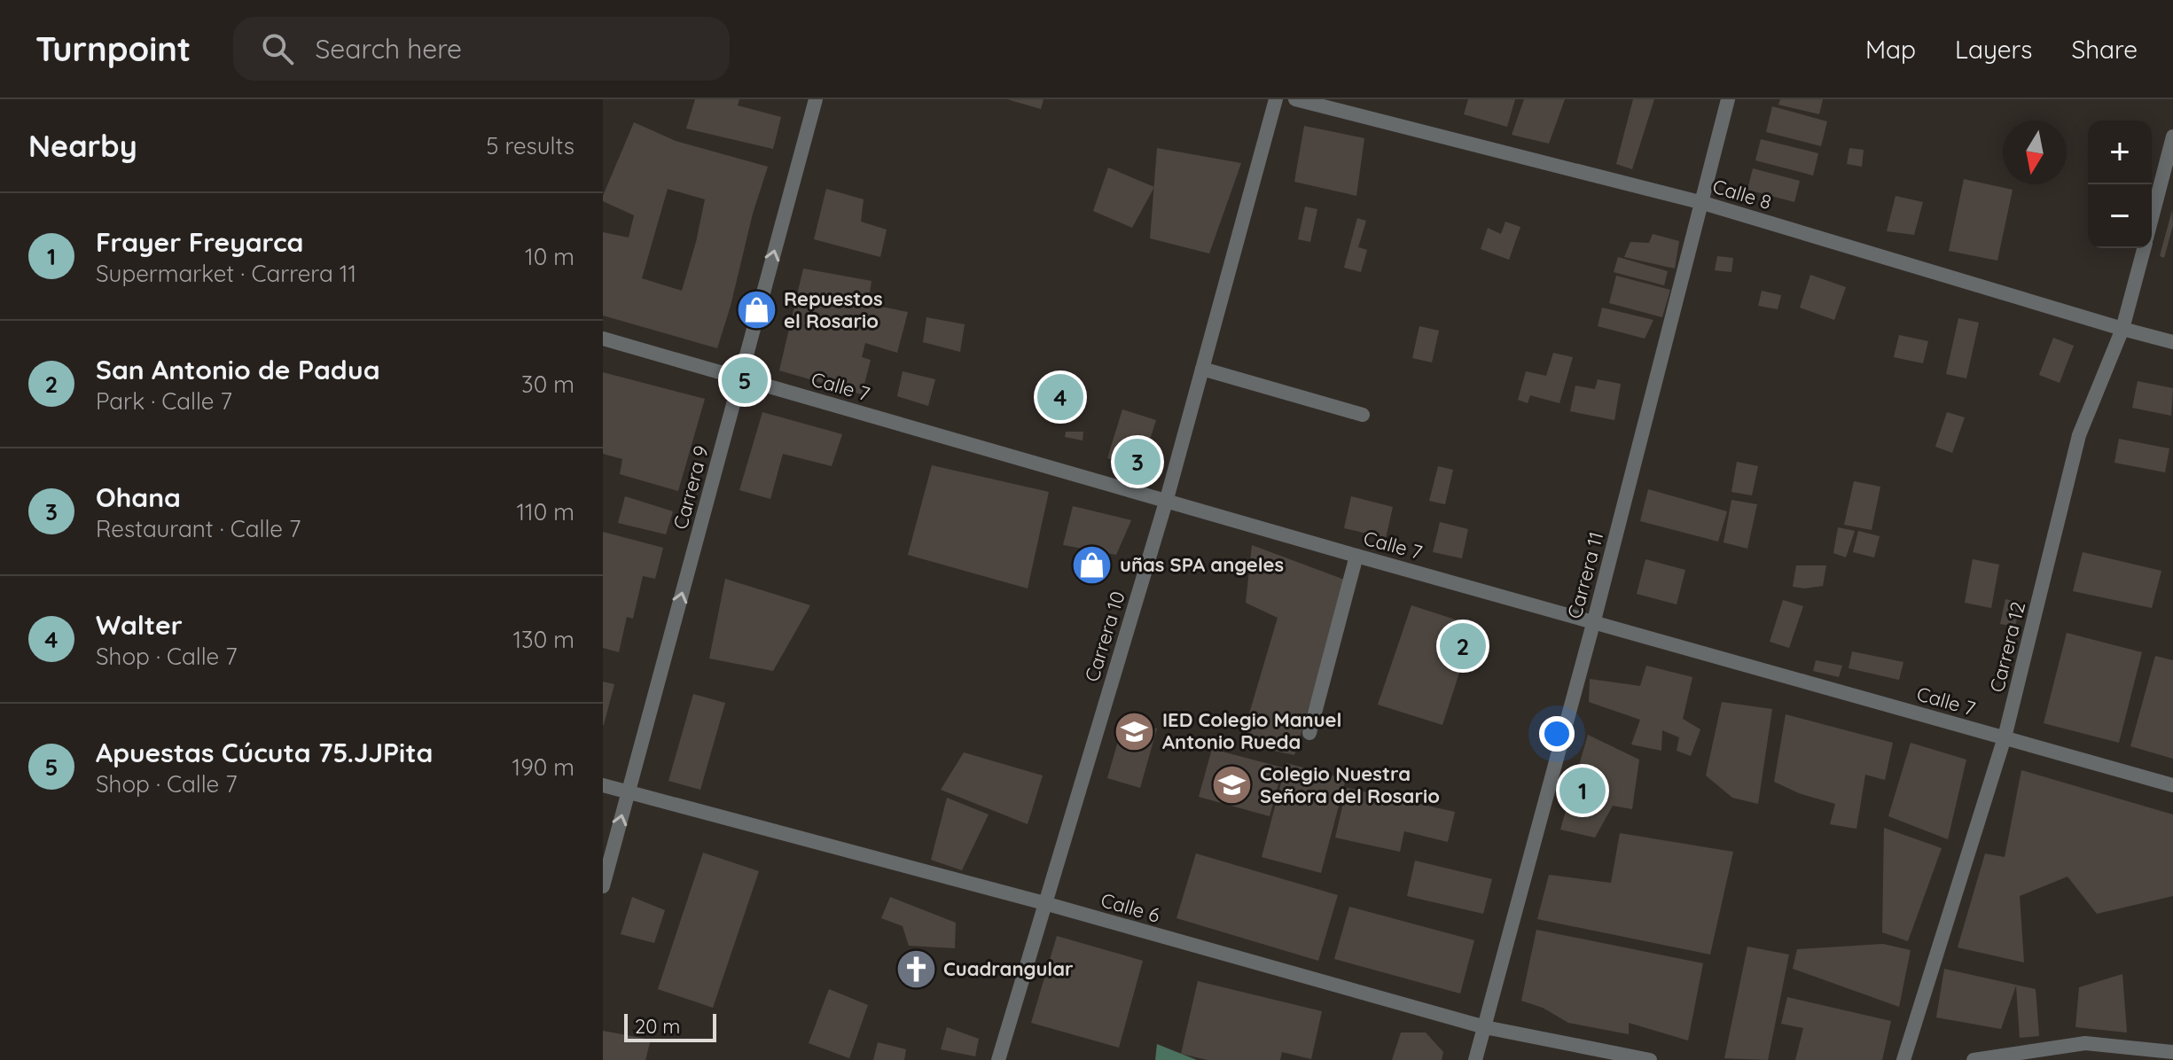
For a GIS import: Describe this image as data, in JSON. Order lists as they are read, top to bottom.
{
  "streets": {
    "street": [
      "Calle 8",
      "Calle 7",
      "Carrera 9",
      "Carrera 11",
      "Carrera 10",
      "Carrera 12",
      "Calle 6"
    ]
  },
  "crossings": [
    ["Calle 8", "Carrera 11"],
    ["Calle 8", "Carrera 12"],
    ["Calle 7", "Carrera 9"],
    ["Calle 7", "Carrera 11"],
    ["Calle 7", "Carrera 10"],
    ["Calle 7", "Carrera 12"],
    ["Carrera 9", "Calle 6"],
    ["Carrera 11", "Calle 6"],
    ["Carrera 10", "Calle 6"]
  ],
  "one_way": ["Carrera 9"],
  "places": {
    "shop": ["Repuestos el Rosario", "uñas SPA angeles"],
    "school or university": ["IED Colegio Manuel Antonio Rueda", "Colegio Nuestra Señora del Rosario"],
    "church": ["Cuadrangular"]
  },
  "scale_bar": "20 m",
  "north": "bottom",
  "page": {
    "header": "Turnpoint",
    "search": "Search here",
    "nav": ["Map", "Layers", "Share"],
    "heading": ["Nearby", "5 results"],
    "map_buttons": ["+", "−"],
    "list": [
      {
        "mark": "1",
        "name": "Frayer Freyarca",
        "note": "Supermarket · Carrera 11",
        "value": "10 m"
      },
      {
        "mark": "2",
        "name": "San Antonio de Padua",
        "note": "Park · Calle 7",
        "value": "30 m"
      },
      {
        "mark": "3",
        "name": "Ohana",
        "note": "Restaurant · Calle 7",
        "value": "110 m"
      },
      {
        "mark": "4",
        "name": "Walter",
        "note": "Shop · Calle 7",
        "value": "130 m"
      },
      {
        "mark": "5",
        "name": "Apuestas Cúcuta 75.JJPita",
        "note": "Shop · Calle 7",
        "value": "190 m"
      }
    ],
    "pins": [
      "5",
      "4",
      "3",
      "2",
      "1"
    ],
    "scale": "20 m"
  }
}
